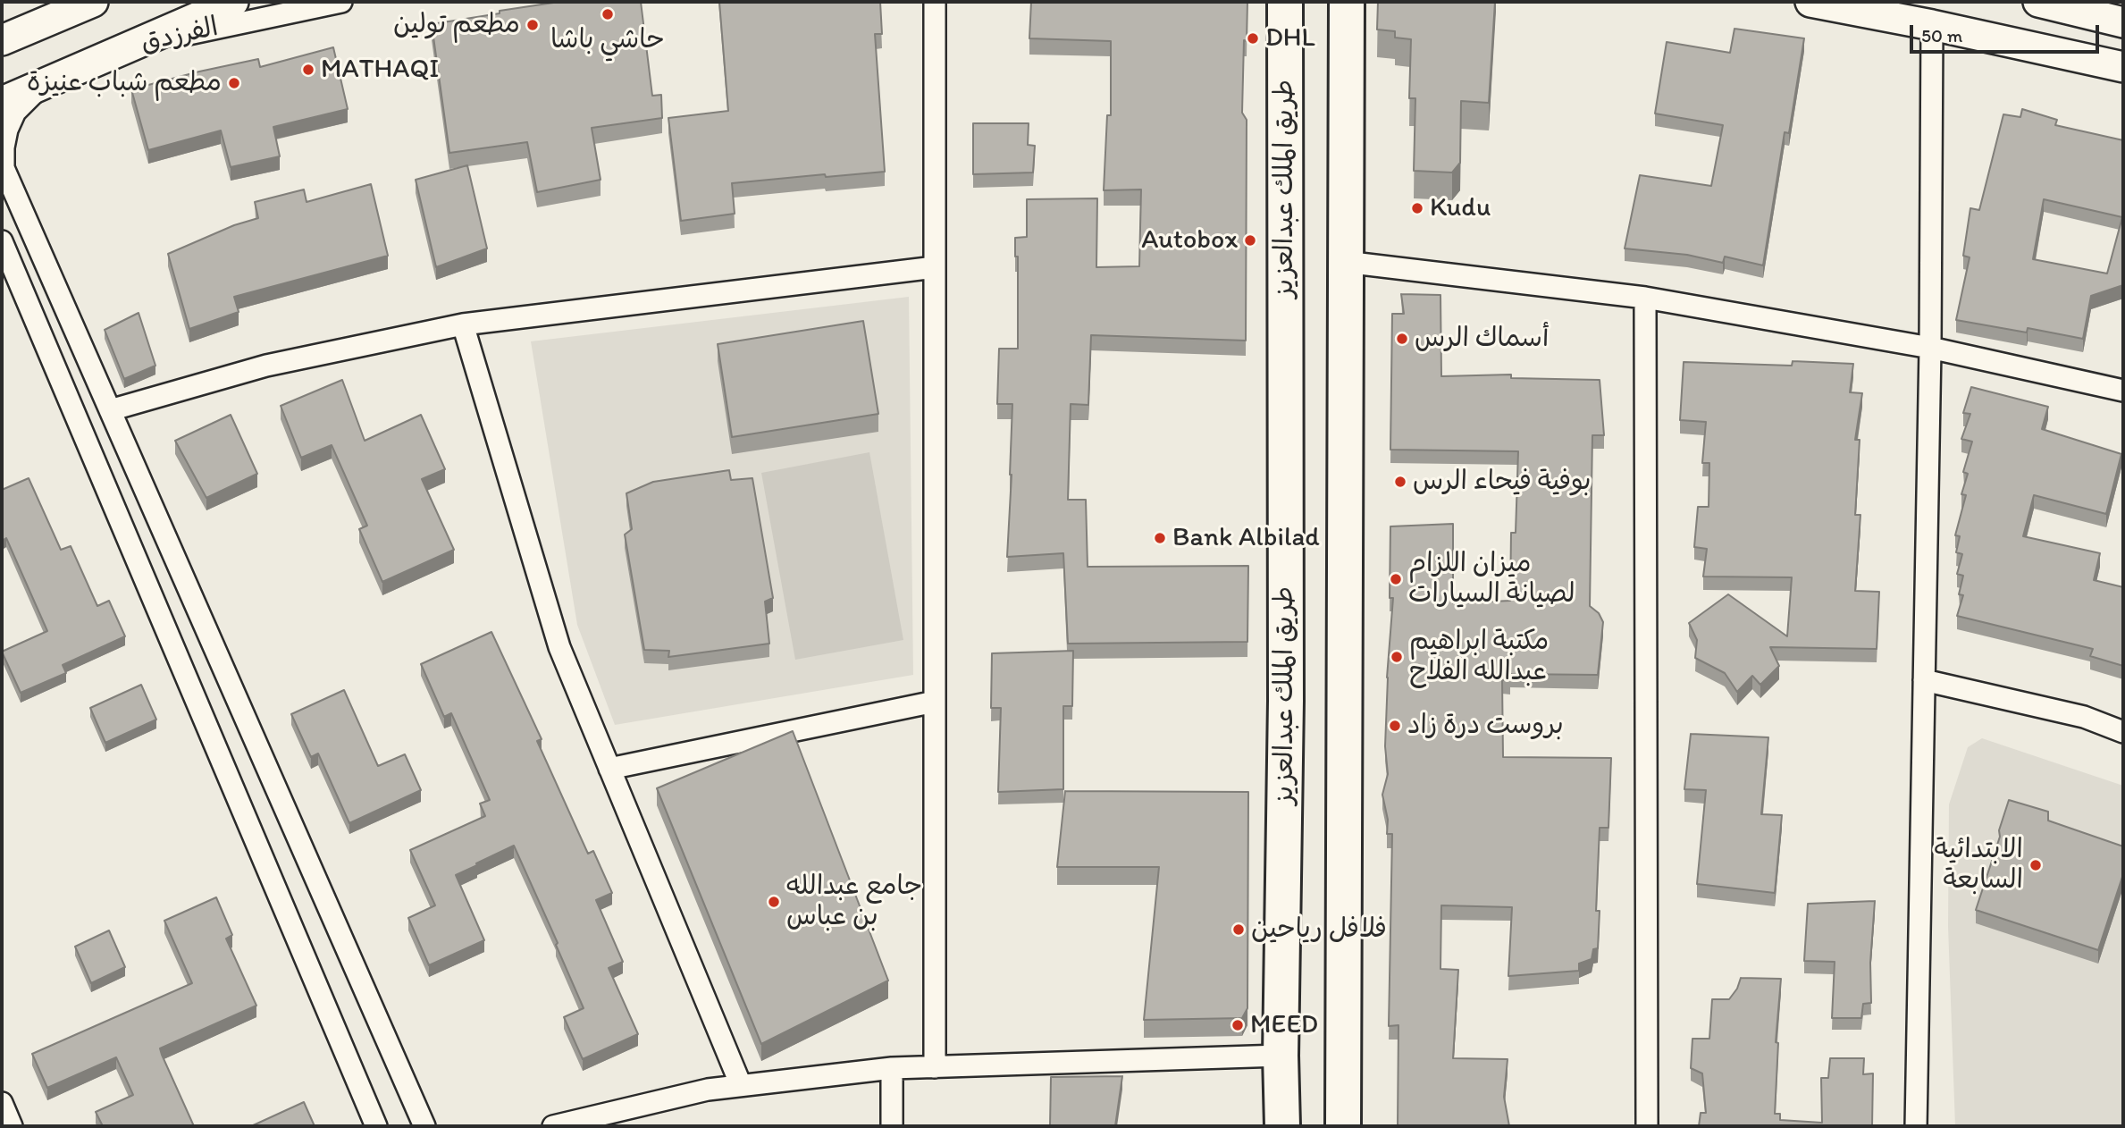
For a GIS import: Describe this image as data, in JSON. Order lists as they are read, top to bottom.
{
  "streets": {
    "highway": ["طريق الملك عبدالعزيز"],
    "street": ["الفرزدق"]
  },
  "places": [
    "حاشي باشا",
    "مطعم تولين",
    "DHL",
    "MATHAQI",
    "مطعم شباب عنيزة",
    "Kudu",
    "Autobox",
    "أسماك الرس",
    "بوفية فيحاء الرس",
    "Bank Albilad",
    "ميزان اللزام لصيانة السيارات",
    "مكتبة ابراهيم عبدالله الفلاح",
    "بروست درة زاد",
    "الابتدائية السابعة",
    "جامع عبدالله بن عباس",
    "فلافل رياحين",
    "MEED"
  ],
  "scale_bar": "50 m"
}
